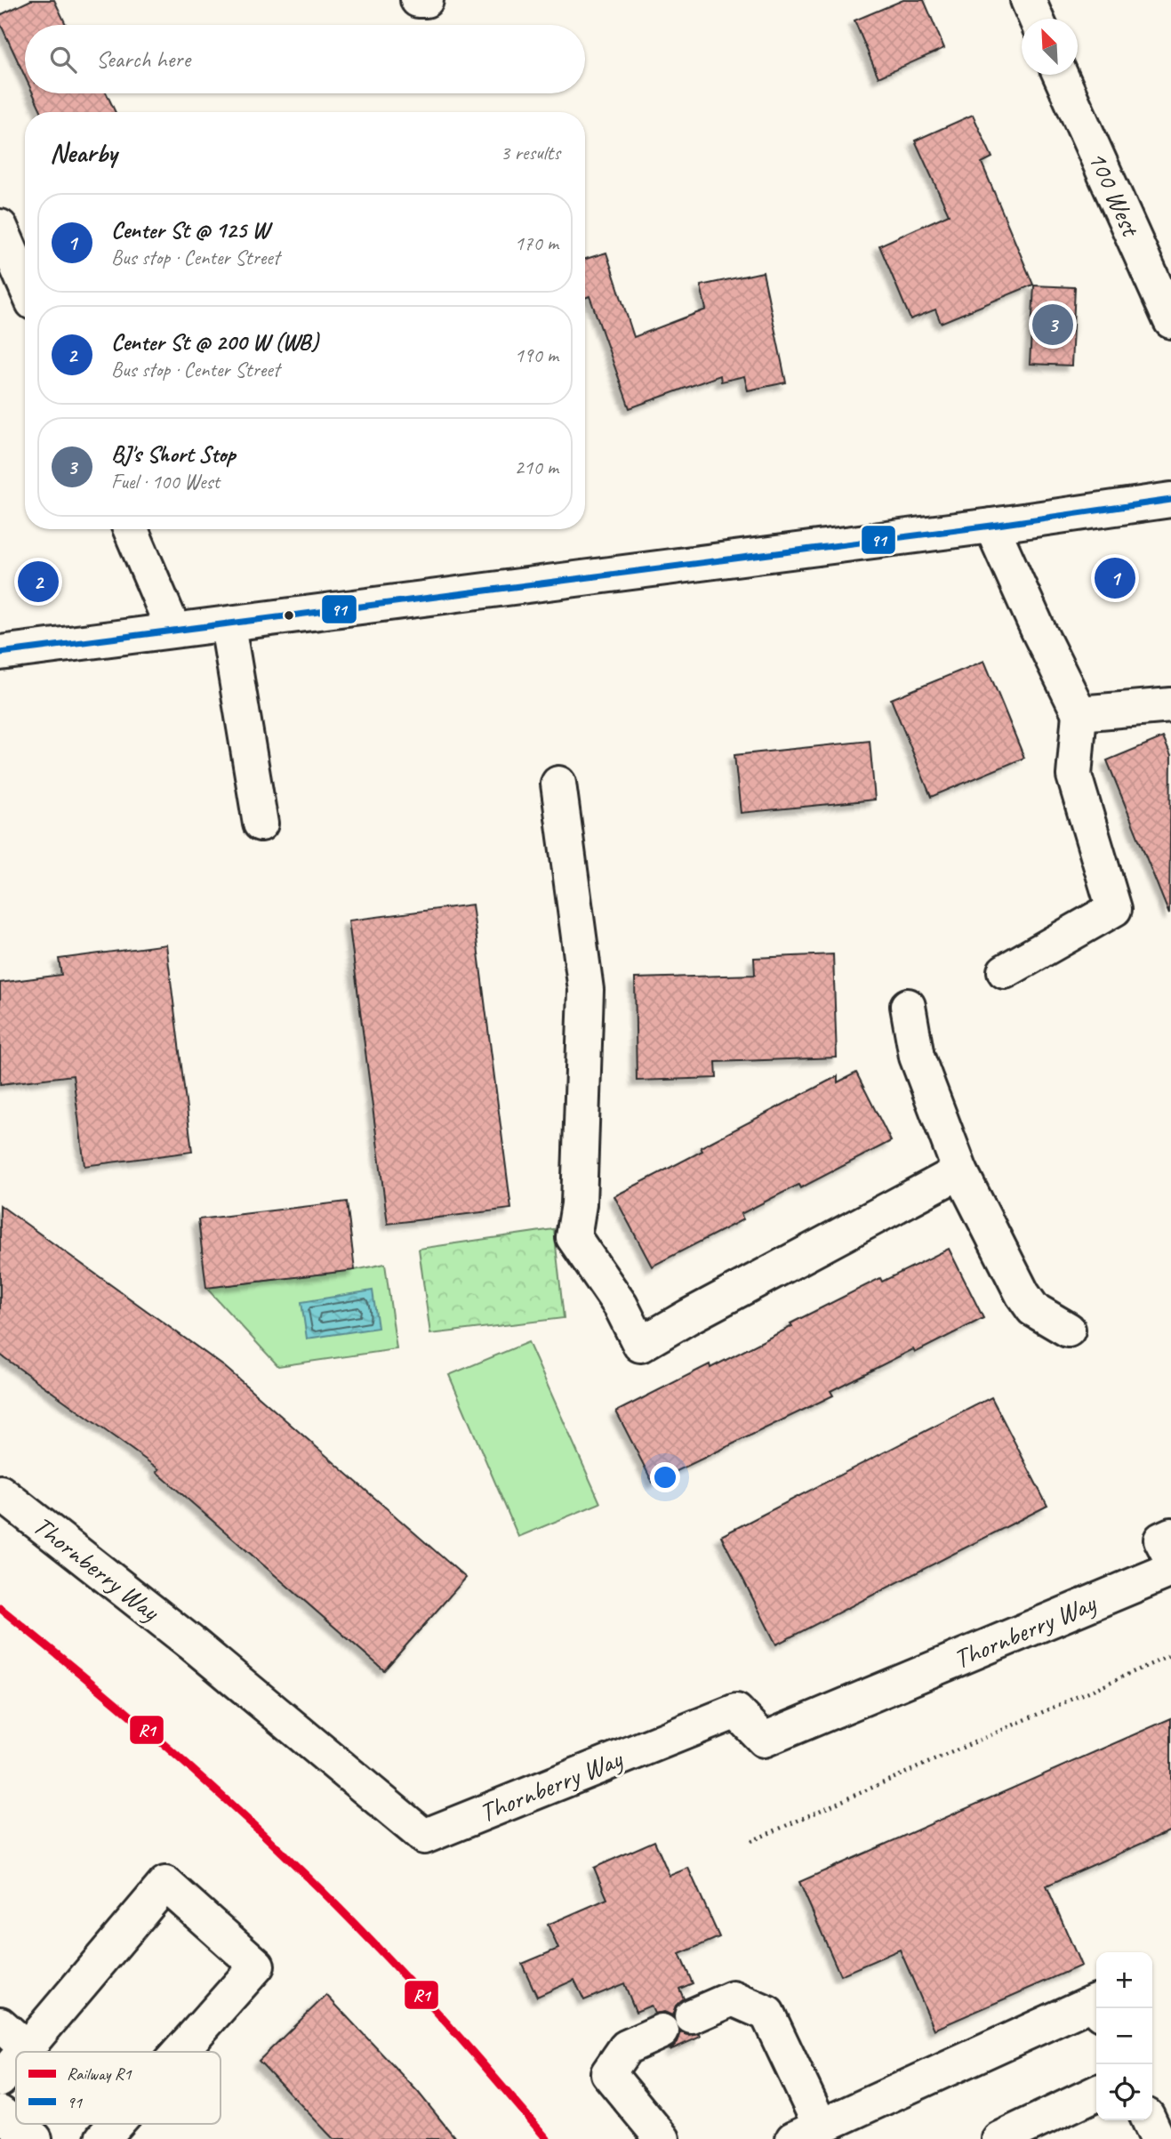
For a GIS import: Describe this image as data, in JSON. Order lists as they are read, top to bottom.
{
  "streets": {
    "main road": ["100 West", "Thornberry Way"]
  },
  "lines": ["transit line 91", "rail line R1"],
  "legend": ["Railway R1", "91"],
  "north": "top left",
  "page": {
    "search": "Search here",
    "heading": ["Nearby", "3 results"],
    "list": [
      {
        "mark": "1",
        "name": "Center St @ 125 W",
        "note": "Bus stop · Center Street",
        "value": "170 m"
      },
      {
        "mark": "2",
        "name": "Center St @ 200 W (WB)",
        "note": "Bus stop · Center Street",
        "value": "190 m"
      },
      {
        "mark": "3",
        "name": "BJ's Short Stop",
        "note": "Fuel · 100 West",
        "value": "210 m"
      }
    ],
    "pins": ["3", "1", "2"],
    "map_buttons": ["+", "−"]
  }
}
